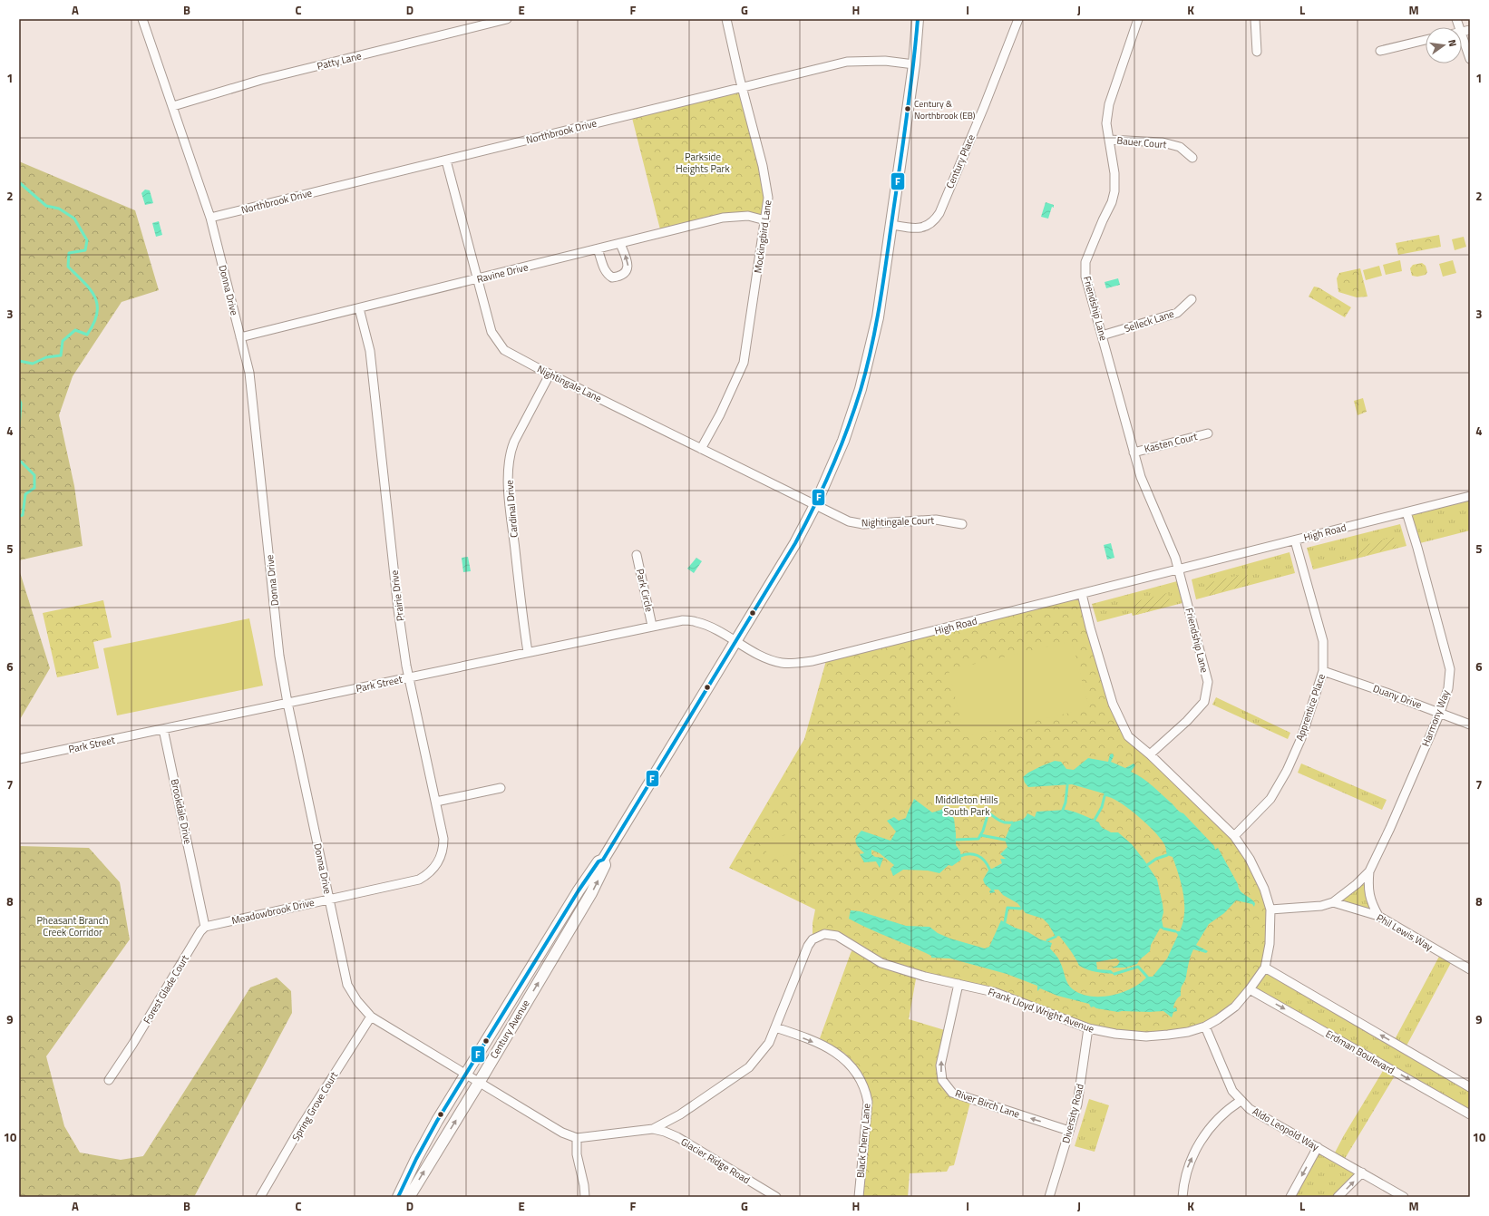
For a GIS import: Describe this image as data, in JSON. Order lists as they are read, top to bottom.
{
  "streets": {
    "main road": ["Century Avenue"],
    "street": [
      "Patty Lane",
      "Northbrook Drive",
      "Bauer Court",
      "Century Place",
      "Mockingbird Lane",
      "Ravine Drive",
      "Donna Drive",
      "Friendship Lane",
      "Selleck Lane",
      "Nightingale Lane",
      "Kasten Court",
      "Cardinal Drive",
      "Nightingale Court",
      "High Road",
      "Park Circle",
      "Prairie Drive",
      "Park Street",
      "Duany Drive",
      "Apprentice Place",
      "Harmony Way",
      "Brookdale Drive",
      "Meadowbrook Drive",
      "Phil Lewis Way",
      "Forest Glade Court",
      "Frank Lloyd Wright Avenue",
      "Erdman Boulevard",
      "River Birch Lane",
      "Spring Grove Court",
      "Diversity Road",
      "Aldo Leopold Way",
      "Black Cherry Lane",
      "Glacier Ridge Road"
    ]
  },
  "crossings": [
    ["Patty Lane", "Donna Drive"],
    ["Northbrook Drive", "Mockingbird Lane"],
    ["Northbrook Drive", "Donna Drive"],
    ["Northbrook Drive", "Nightingale Lane"],
    ["Northbrook Drive", "Century Avenue"],
    ["Bauer Court", "Friendship Lane"],
    ["Century Place", "Century Avenue"],
    ["Mockingbird Lane", "Ravine Drive"],
    ["Mockingbird Lane", "Nightingale Lane"],
    ["Ravine Drive", "Donna Drive"],
    ["Ravine Drive", "Nightingale Lane"],
    ["Ravine Drive", "Prairie Drive"],
    ["Donna Drive", "Park Street"],
    ["Donna Drive", "Meadowbrook Drive"],
    ["Donna Drive", "Frank Lloyd Wright Avenue"],
    ["Donna Drive", "Century Avenue"],
    ["Donna Drive", "Spring Grove Court"],
    ["Friendship Lane", "Selleck Lane"],
    ["Friendship Lane", "Kasten Court"],
    ["Friendship Lane", "High Road"],
    ["Friendship Lane", "Frank Lloyd Wright Avenue"],
    ["Nightingale Lane", "Cardinal Drive"],
    ["Nightingale Lane", "Nightingale Court"],
    ["Nightingale Lane", "Century Avenue"],
    ["Cardinal Drive", "Park Street"],
    ["Nightingale Court", "Century Avenue"],
    ["High Road", "Park Street"],
    ["High Road", "Apprentice Place"],
    ["High Road", "Harmony Way"],
    ["High Road", "Frank Lloyd Wright Avenue"],
    ["High Road", "Century Avenue"],
    ["Park Circle", "Park Street"],
    ["Prairie Drive", "Park Street"],
    ["Prairie Drive", "Meadowbrook Drive"],
    ["Park Street", "Brookdale Drive"],
    ["Park Street", "Century Avenue"],
    ["Duany Drive", "Apprentice Place"],
    ["Duany Drive", "Harmony Way"],
    ["Apprentice Place", "Frank Lloyd Wright Avenue"],
    ["Harmony Way", "Phil Lewis Way"],
    ["Brookdale Drive", "Meadowbrook Drive"],
    ["Brookdale Drive", "Forest Glade Court"],
    ["Meadowbrook Drive", "Forest Glade Court"],
    ["Phil Lewis Way", "Frank Lloyd Wright Avenue"],
    ["Frank Lloyd Wright Avenue", "Century Avenue"],
    ["Frank Lloyd Wright Avenue", "Erdman Boulevard"],
    ["Frank Lloyd Wright Avenue", "River Birch Lane"],
    ["Frank Lloyd Wright Avenue", "Diversity Road"],
    ["Frank Lloyd Wright Avenue", "Aldo Leopold Way"],
    ["Frank Lloyd Wright Avenue", "Black Cherry Lane"],
    ["Frank Lloyd Wright Avenue", "Glacier Ridge Road"],
    ["River Birch Lane", "Diversity Road"]
  ],
  "one_way": ["Black Cherry Lane"],
  "parks": ["Parkside Heights Park", "Middleton Hills South Park", "Pheasant Branch Creek Corridor"],
  "places": ["Century & Northbrook (EB)"],
  "lines": ["transit line F"],
  "north": "right",
  "grid": {
    "columns": [
      "A",
      "B",
      "C",
      "D",
      "E",
      "F",
      "G",
      "H",
      "I",
      "J",
      "K",
      "L",
      "M"
    ],
    "rows": [
      "1",
      "2",
      "3",
      "4",
      "5",
      "6",
      "7",
      "8",
      "9",
      "10"
    ]
  }
}
